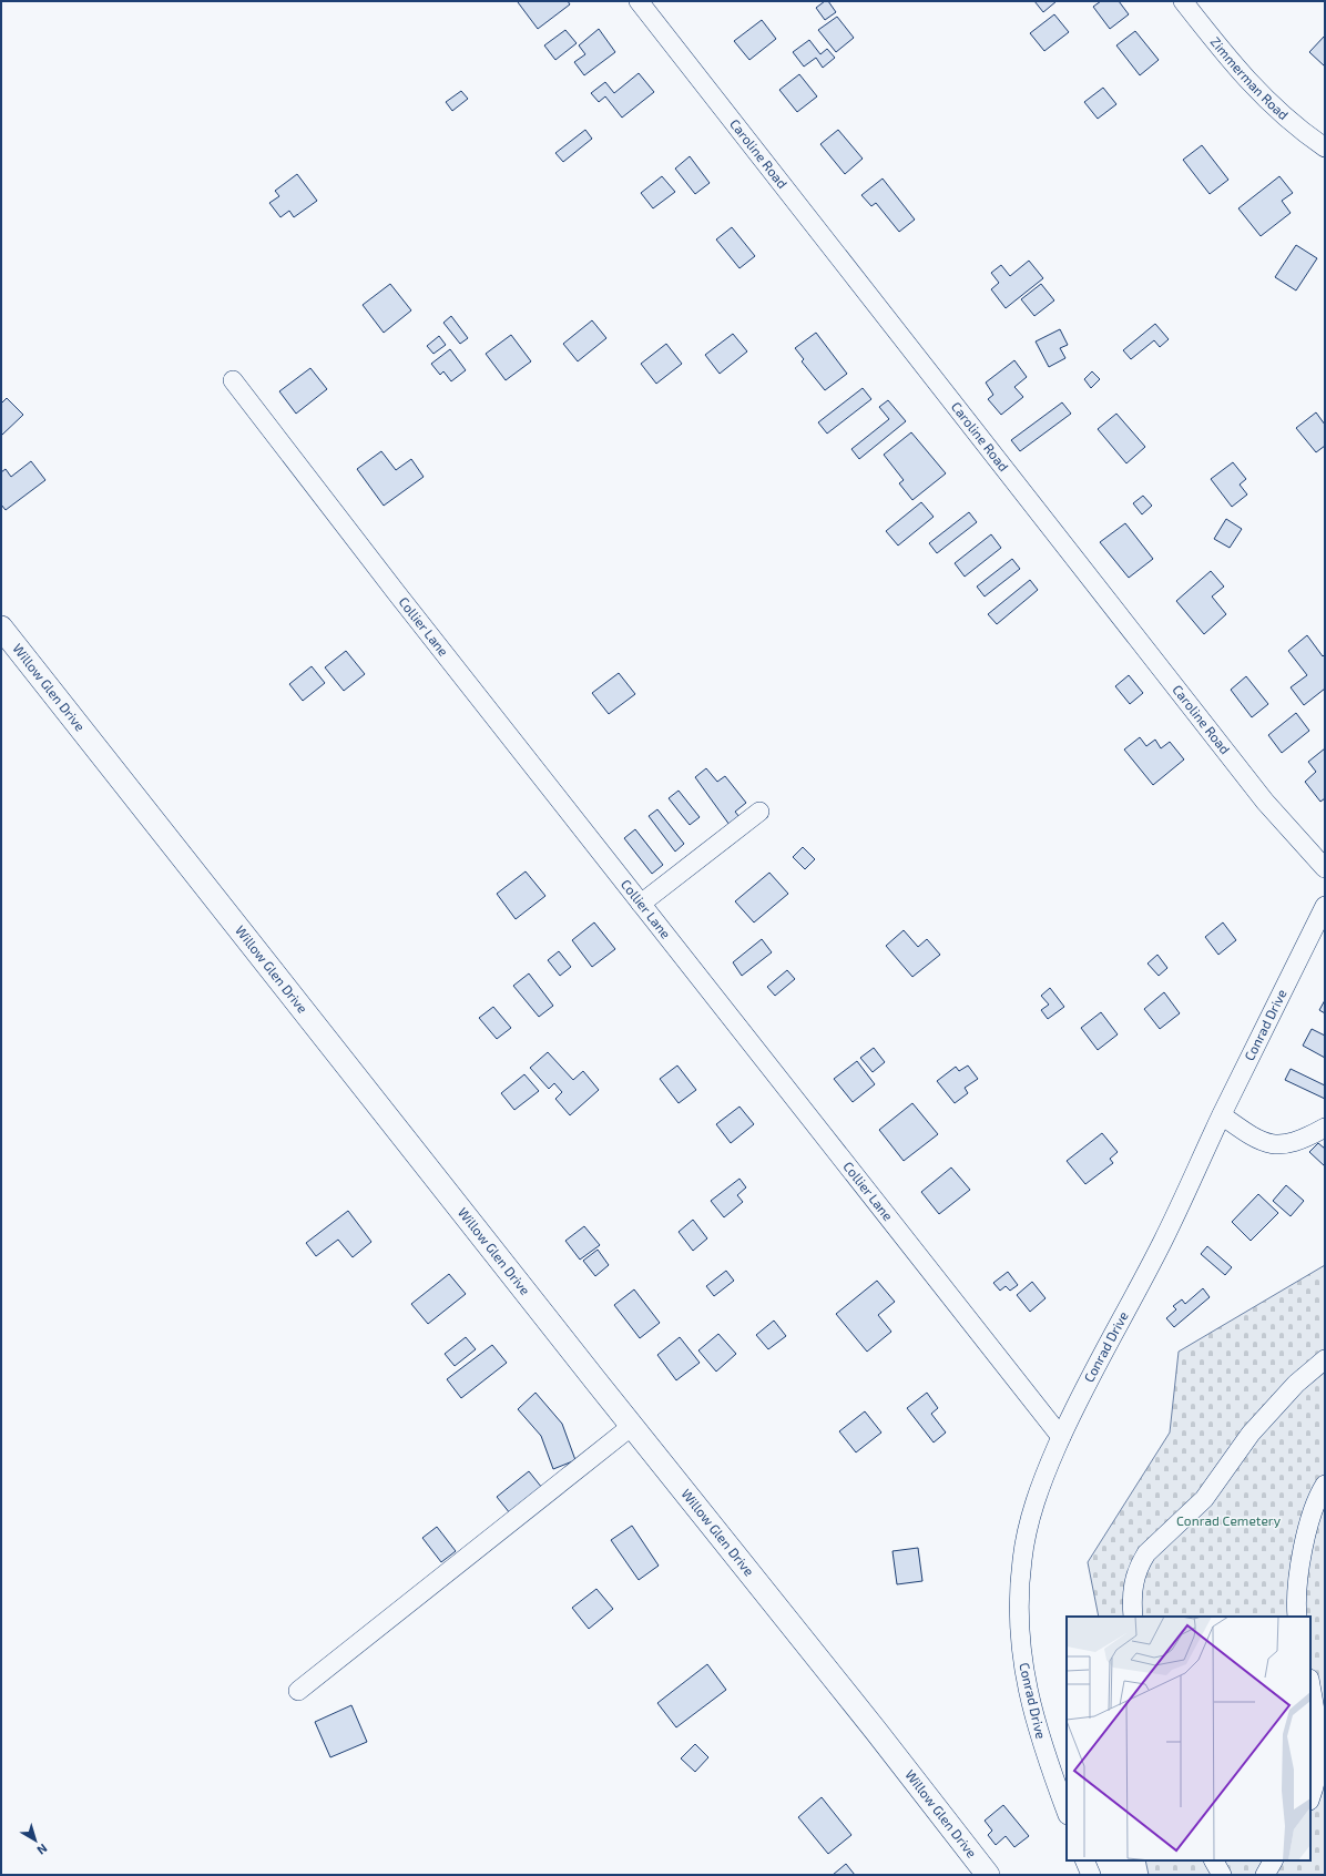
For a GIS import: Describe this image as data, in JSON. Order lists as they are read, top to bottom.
{
  "streets": {
    "main road": ["Willow Glen Drive"],
    "street": [
      "Zimmerman Road",
      "Caroline Road",
      "Collier Lane",
      "Conrad Drive"
    ]
  },
  "crossings": [
    ["Collier Lane", "Conrad Drive"]
  ],
  "parks": ["Conrad Cemetery"],
  "north": "bottom right"
}
